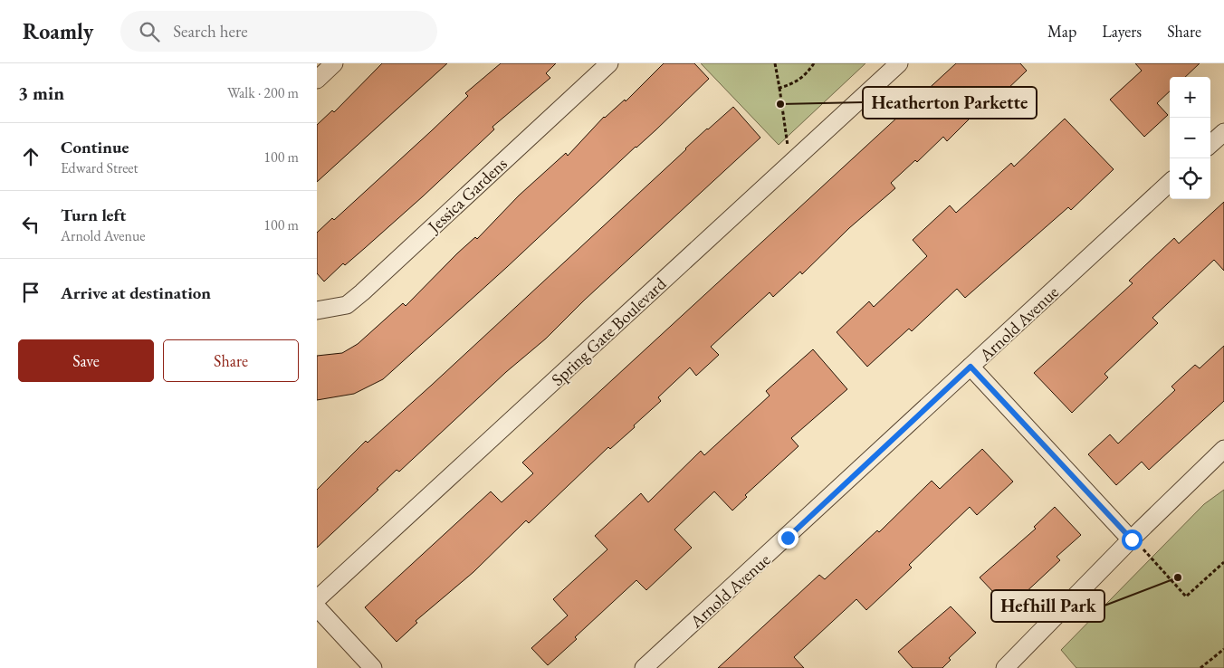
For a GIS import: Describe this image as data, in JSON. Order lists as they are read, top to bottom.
{
  "streets": {
    "street": ["Jessica Gardens", "Arnold Avenue", "Spring Gate Boulevard"]
  },
  "places": ["Heatherton Parkette", "Hefhill Park"],
  "page": {
    "header": "Roamly",
    "search": "Search here",
    "nav": ["Map", "Layers", "Share"],
    "heading": ["3 min", "Walk · 200 m"],
    "map_buttons": ["+", "−"],
    "list": [
      ["Continue", "Edward Street", "100 m"],
      ["Turn left", "Arnold Avenue", "100 m"],
      "Arrive at destination"
    ],
    "buttons": ["Save", "Share"]
  }
}
